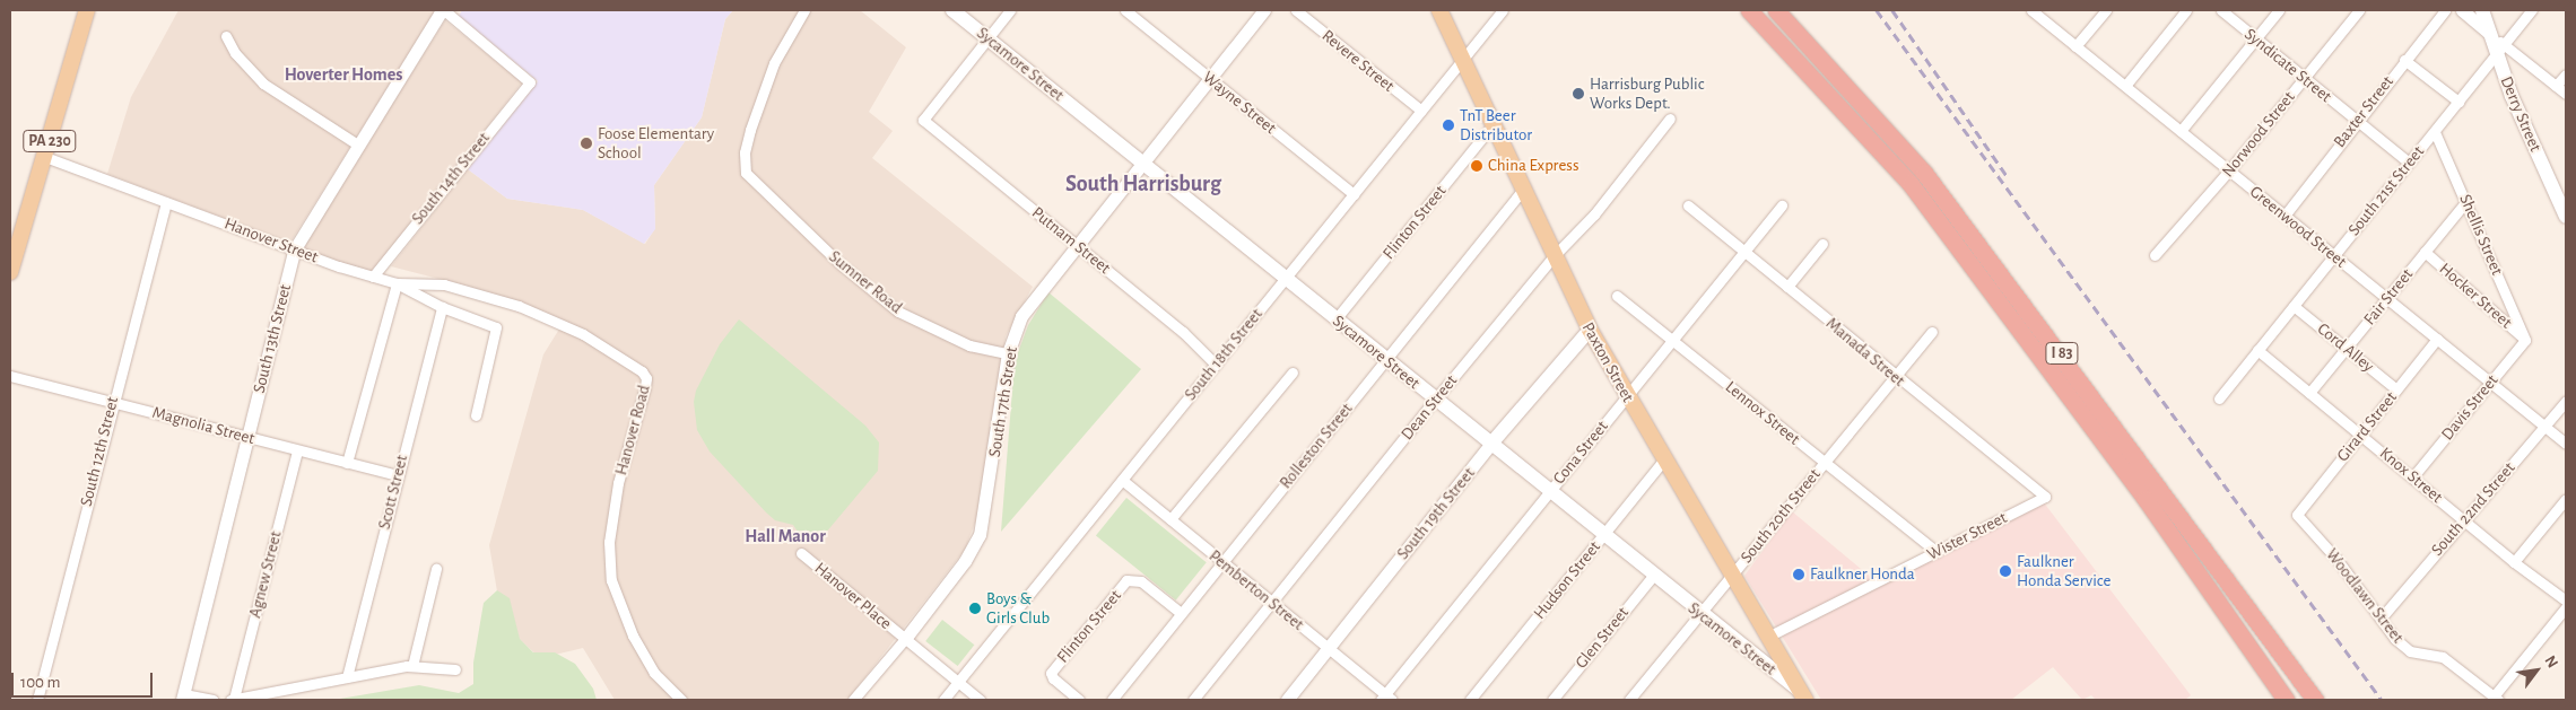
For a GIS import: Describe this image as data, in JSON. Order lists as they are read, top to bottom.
{
  "streets": {
    "highway": ["I 83"],
    "main road": [
      "Sycamore Street",
      "Derry Street",
      "PA 230",
      "Paxton Street",
      "South 19th Street"
    ],
    "street": [
      "Revere Street",
      "Syndicate Street",
      "Wayne Street",
      "Baxter Street",
      "Norwood Street",
      "South 14th Street",
      "South 21st Street",
      "Flinton Street",
      "Greenwood Street",
      "Shellis Street",
      "Hanover Street",
      "Putnam Street",
      "Sumner Road",
      "Hocker Street",
      "Fair Street",
      "South 13th Street",
      "Cord Alley",
      "Manada Street",
      "South 18th Street",
      "South 17th Street",
      "Dean Street",
      "Davis Street",
      "Lennox Street",
      "Magnolia Street",
      "Girard Street",
      "Hanover Road",
      "Rolleston Street",
      "South 12th Street",
      "Cona Street",
      "Knox Street",
      "Scott Street",
      "South 22nd Street",
      "South 20th Street",
      "Wister Street",
      "Agnew Street",
      "Hudson Street",
      "Pemberton Street",
      "Hanover Place",
      "Woodlawn Street",
      "Glen Street"
    ]
  },
  "crossings": [
    ["Revere Street", "South 18th Street"],
    ["Sycamore Street", "Flinton Street"],
    ["Sycamore Street", "Putnam Street"],
    ["Sycamore Street", "South 18th Street"],
    ["Sycamore Street", "Paxton Street"],
    ["Sycamore Street", "South 17th Street"],
    ["Sycamore Street", "Dean Street"],
    ["Sycamore Street", "Rolleston Street"],
    ["Sycamore Street", "Cona Street"],
    ["Sycamore Street", "South 19th Street"],
    ["Sycamore Street", "South 20th Street"],
    ["Sycamore Street", "Hudson Street"],
    ["Sycamore Street", "Glen Street"],
    ["Syndicate Street", "Baxter Street"],
    ["Syndicate Street", "Norwood Street"],
    ["Syndicate Street", "South 21st Street"],
    ["Wayne Street", "South 18th Street"],
    ["Wayne Street", "South 17th Street"],
    ["Baxter Street", "Greenwood Street"],
    ["Derry Street", "South 21st Street"],
    ["Norwood Street", "Greenwood Street"],
    ["PA 230", "Hanover Street"],
    ["South 14th Street", "Hanover Street"],
    ["South 14th Street", "South 13th Street"],
    ["South 21st Street", "Greenwood Street"],
    ["South 21st Street", "Shellis Street"],
    ["South 21st Street", "Cord Alley"],
    ["South 21st Street", "Knox Street"],
    ["Flinton Street", "Paxton Street"],
    ["Flinton Street", "Rolleston Street"],
    ["Greenwood Street", "Fair Street"],
    ["Greenwood Street", "Davis Street"],
    ["Greenwood Street", "Girard Street"],
    ["Greenwood Street", "South 22nd Street"],
    ["Shellis Street", "Hocker Street"],
    ["Shellis Street", "Fair Street"],
    ["Shellis Street", "Davis Street"],
    ["Hanover Street", "South 13th Street"],
    ["Hanover Street", "Hanover Road"],
    ["Hanover Street", "South 12th Street"],
    ["Hanover Street", "Scott Street"],
    ["Putnam Street", "South 18th Street"],
    ["Putnam Street", "South 17th Street"],
    ["Sumner Road", "South 17th Street"],
    ["Hocker Street", "Fair Street"],
    ["Hocker Street", "Davis Street"],
    ["Fair Street", "Cord Alley"],
    ["Fair Street", "Knox Street"],
    ["South 13th Street", "Magnolia Street"],
    ["Cord Alley", "Girard Street"],
    ["Manada Street", "Cona Street"],
    ["Manada Street", "South 20th Street"],
    ["Manada Street", "Wister Street"],
    ["South 18th Street", "Paxton Street"],
    ["South 18th Street", "Pemberton Street"],
    ["Paxton Street", "Dean Street"],
    ["Paxton Street", "Rolleston Street"],
    ["Paxton Street", "Cona Street"],
    ["Paxton Street", "South 19th Street"],
    ["Paxton Street", "South 20th Street"],
    ["Paxton Street", "Wister Street"],
    ["Paxton Street", "Hudson Street"],
    ["South 17th Street", "Hanover Place"],
    ["Dean Street", "Pemberton Street"],
    ["Davis Street", "Knox Street"],
    ["Lennox Street", "Cona Street"],
    ["Lennox Street", "South 20th Street"],
    ["Lennox Street", "Wister Street"],
    ["Magnolia Street", "South 12th Street"],
    ["Magnolia Street", "Scott Street"],
    ["Magnolia Street", "Agnew Street"],
    ["Girard Street", "Knox Street"],
    ["Girard Street", "Woodlawn Street"],
    ["Rolleston Street", "Pemberton Street"],
    ["Cona Street", "Pemberton Street"],
    ["Knox Street", "South 22nd Street"],
    ["South 22nd Street", "Woodlawn Street"],
    ["South 19th Street", "Pemberton Street"]
  ],
  "districts": ["Hoverter Homes", "South Harrisburg", "Hall Manor"],
  "places": [
    "Harrisburg Public Works Dept.",
    "TnT Beer Distributor",
    "Foose Elementary School",
    "China Express",
    "Faulkner Honda Service",
    "Faulkner Honda",
    "Boys & Girls Club"
  ],
  "scale_bar": "100 m",
  "north": "top right"
}
